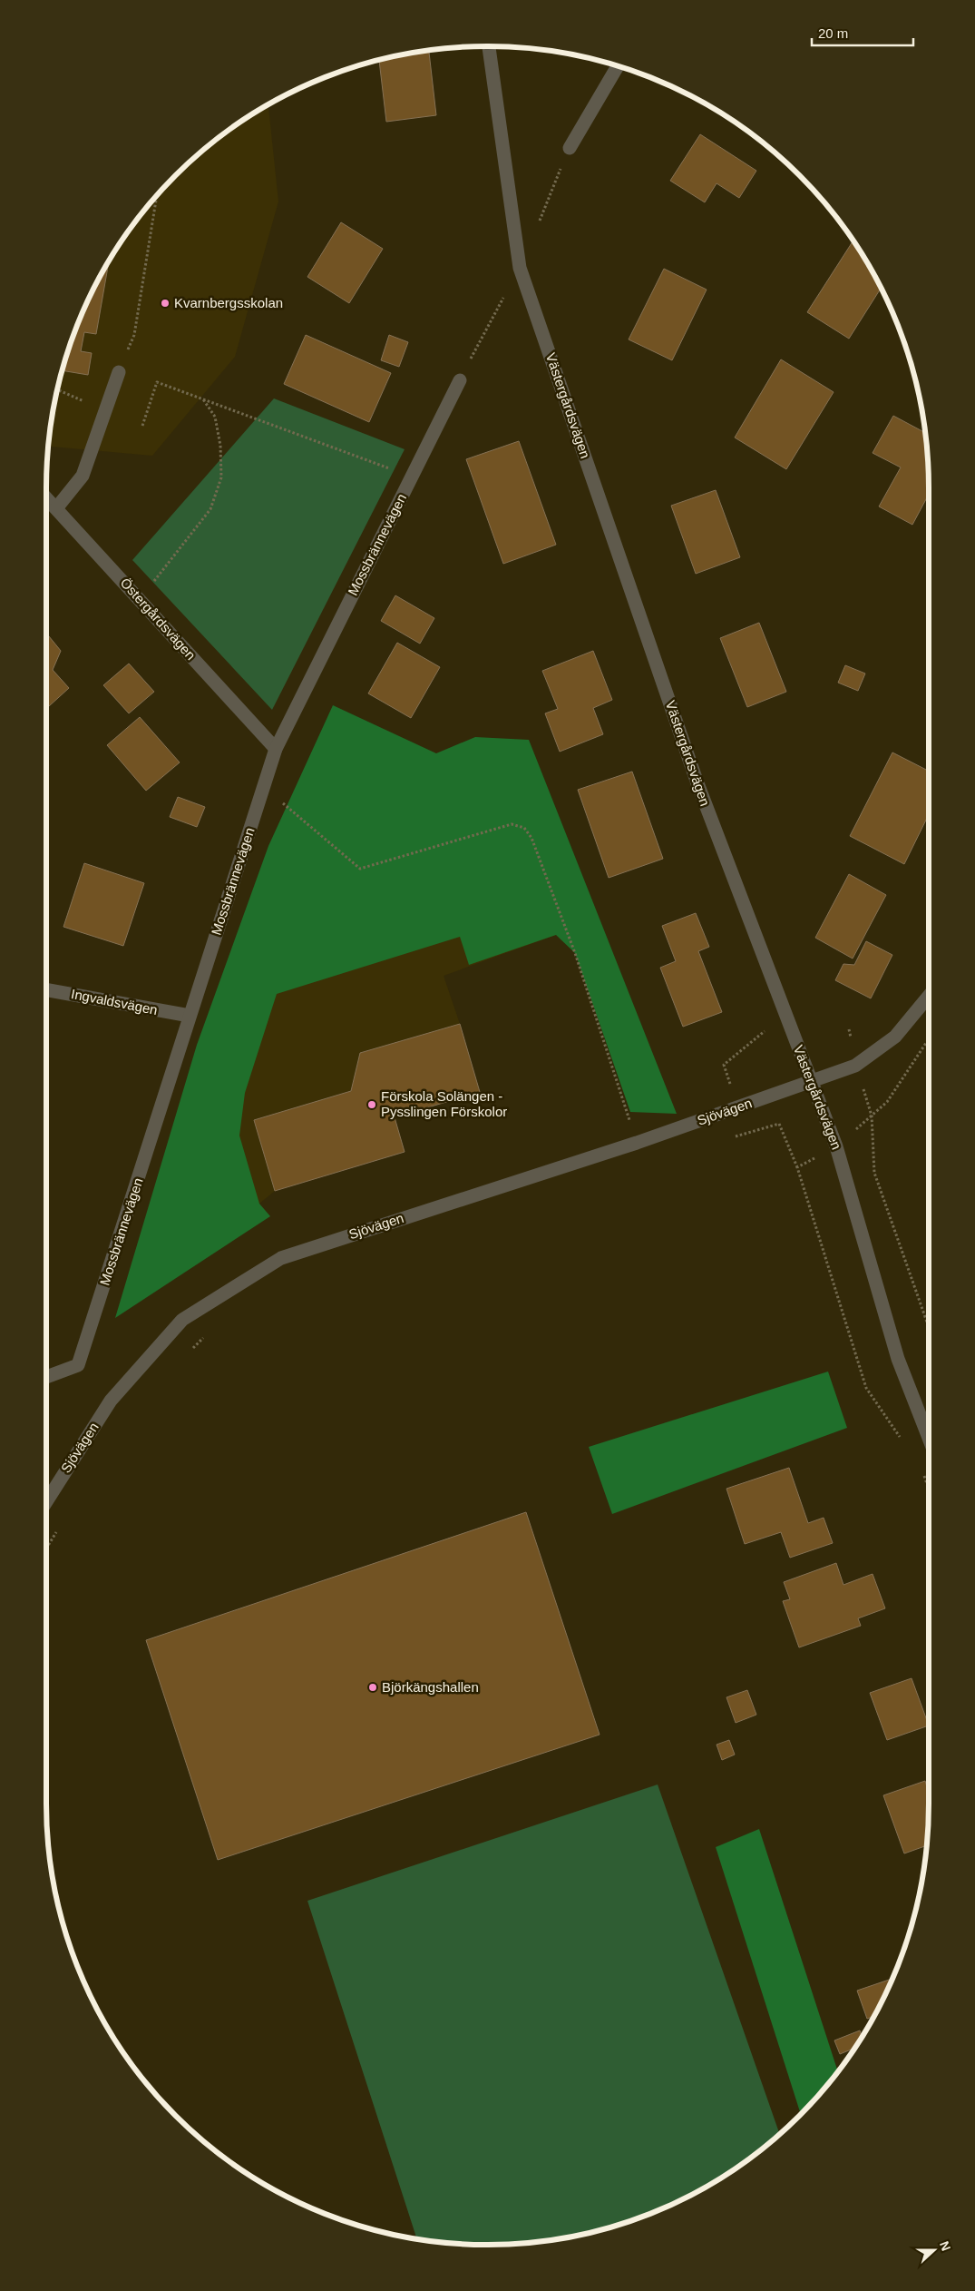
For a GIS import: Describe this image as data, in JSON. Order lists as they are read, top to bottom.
{
  "streets": {
    "street": [
      "Västergårdsvägen",
      "Mossbrännevägen",
      "Östergårdsvägen",
      "Ingvaldsvägen",
      "Sjövägen"
    ]
  },
  "crossings": [
    ["Västergårdsvägen", "Sjövägen"],
    ["Mossbrännevägen", "Östergårdsvägen"],
    ["Mossbrännevägen", "Ingvaldsvägen"]
  ],
  "places": ["Kvarnbergsskolan", "Förskola Solängen - Pysslingen Förskolor", "Björkängshallen"],
  "scale_bar": "20 m",
  "north": "right"
}
